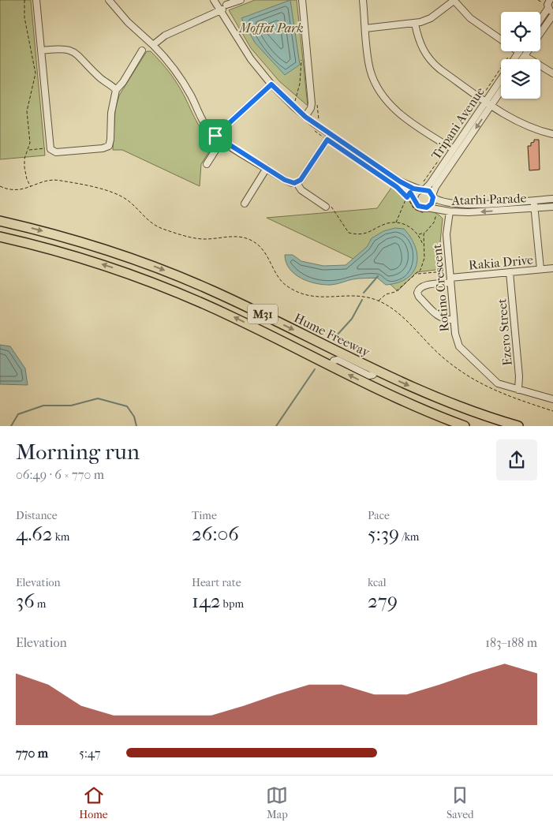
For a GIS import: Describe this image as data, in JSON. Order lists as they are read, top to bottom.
{
  "streets": {
    "highway": ["M31", "Hume Freeway"],
    "street": [
      "Tripani Avenue",
      "Atarhi Parade",
      "Rakia Drive",
      "Rotino Crescent",
      "Ezero Street"
    ]
  },
  "crossings": [
    ["Tripani Avenue", "Atarhi Parade"],
    ["Atarhi Parade", "Rotino Crescent"],
    ["Rakia Drive", "Rotino Crescent"],
    ["Rakia Drive", "Ezero Street"],
    ["Rotino Crescent", "Ezero Street"]
  ],
  "parks": ["Moffat Park"],
  "page": {
    "heading": ["Morning run", "06:49 · 6 × 770 m"],
    "stats": [
      ["Distance", "4.62 km"],
      ["Time", "26:06"],
      ["Pace", "5:39 /km"],
      ["Elevation", "36 m"],
      ["Heart rate", "142 bpm"],
      ["kcal", "279"]
    ],
    "chart": ["Elevation", "183–188 m"],
    "list": [
      {
        "name": "770 m",
        "note": "5:47"
      }
    ],
    "tabs": ["Home", "Map", "Saved"]
  }
}
